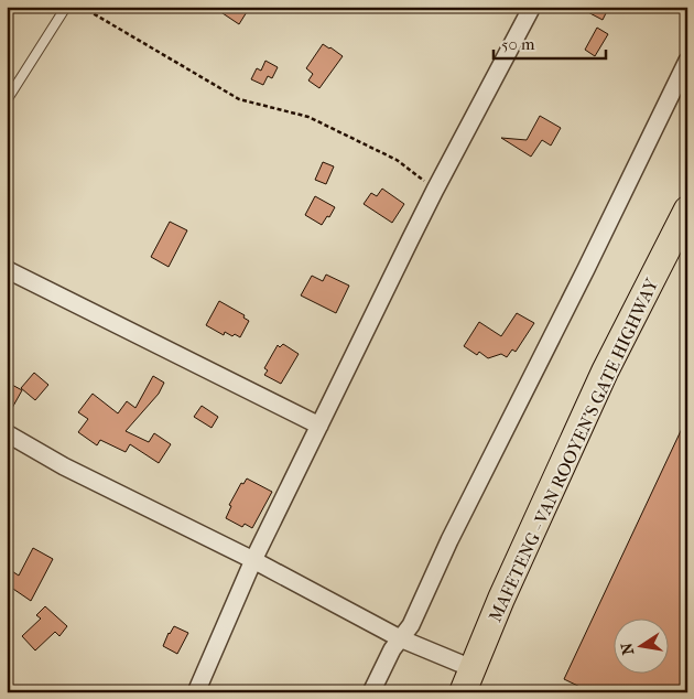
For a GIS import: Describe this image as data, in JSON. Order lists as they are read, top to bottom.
{
  "streets": {
    "main road": ["MAFETENG - VAN ROOYEN'S GATE HIGHWAY"]
  },
  "scale_bar": "50 m",
  "north": "left"
}
